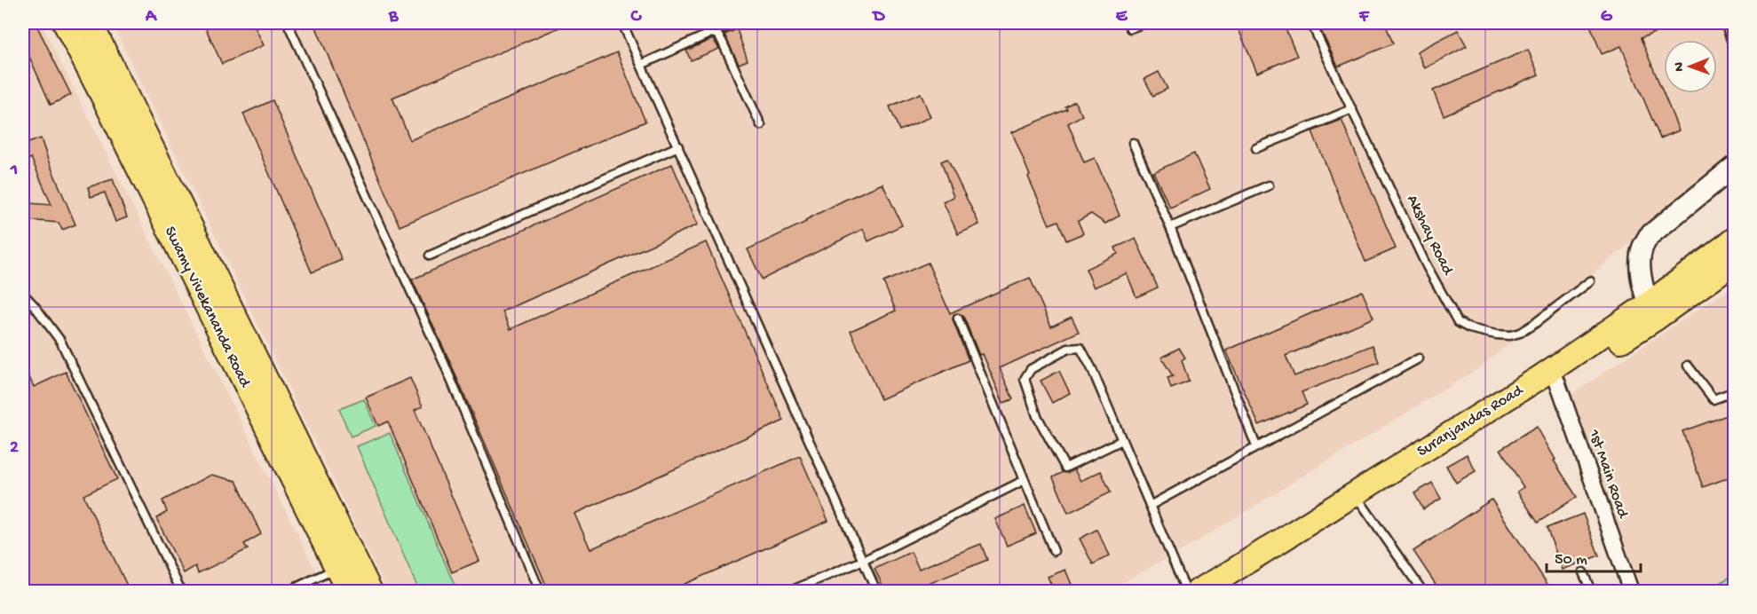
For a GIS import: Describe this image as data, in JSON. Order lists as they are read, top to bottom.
{
  "streets": {
    "main road": ["Swamy Vivekananda Road", "Suranjandas Road"],
    "street": ["1st Main Road"],
    "lane": ["Akshay Road"]
  },
  "crossings": [
    ["Suranjandas Road", "1st Main Road"]
  ],
  "scale_bar": "50 m",
  "north": "left",
  "grid": {
    "columns": [
      "A",
      "B",
      "C",
      "D",
      "E",
      "F",
      "G"
    ],
    "rows": ["1", "2"]
  }
}
